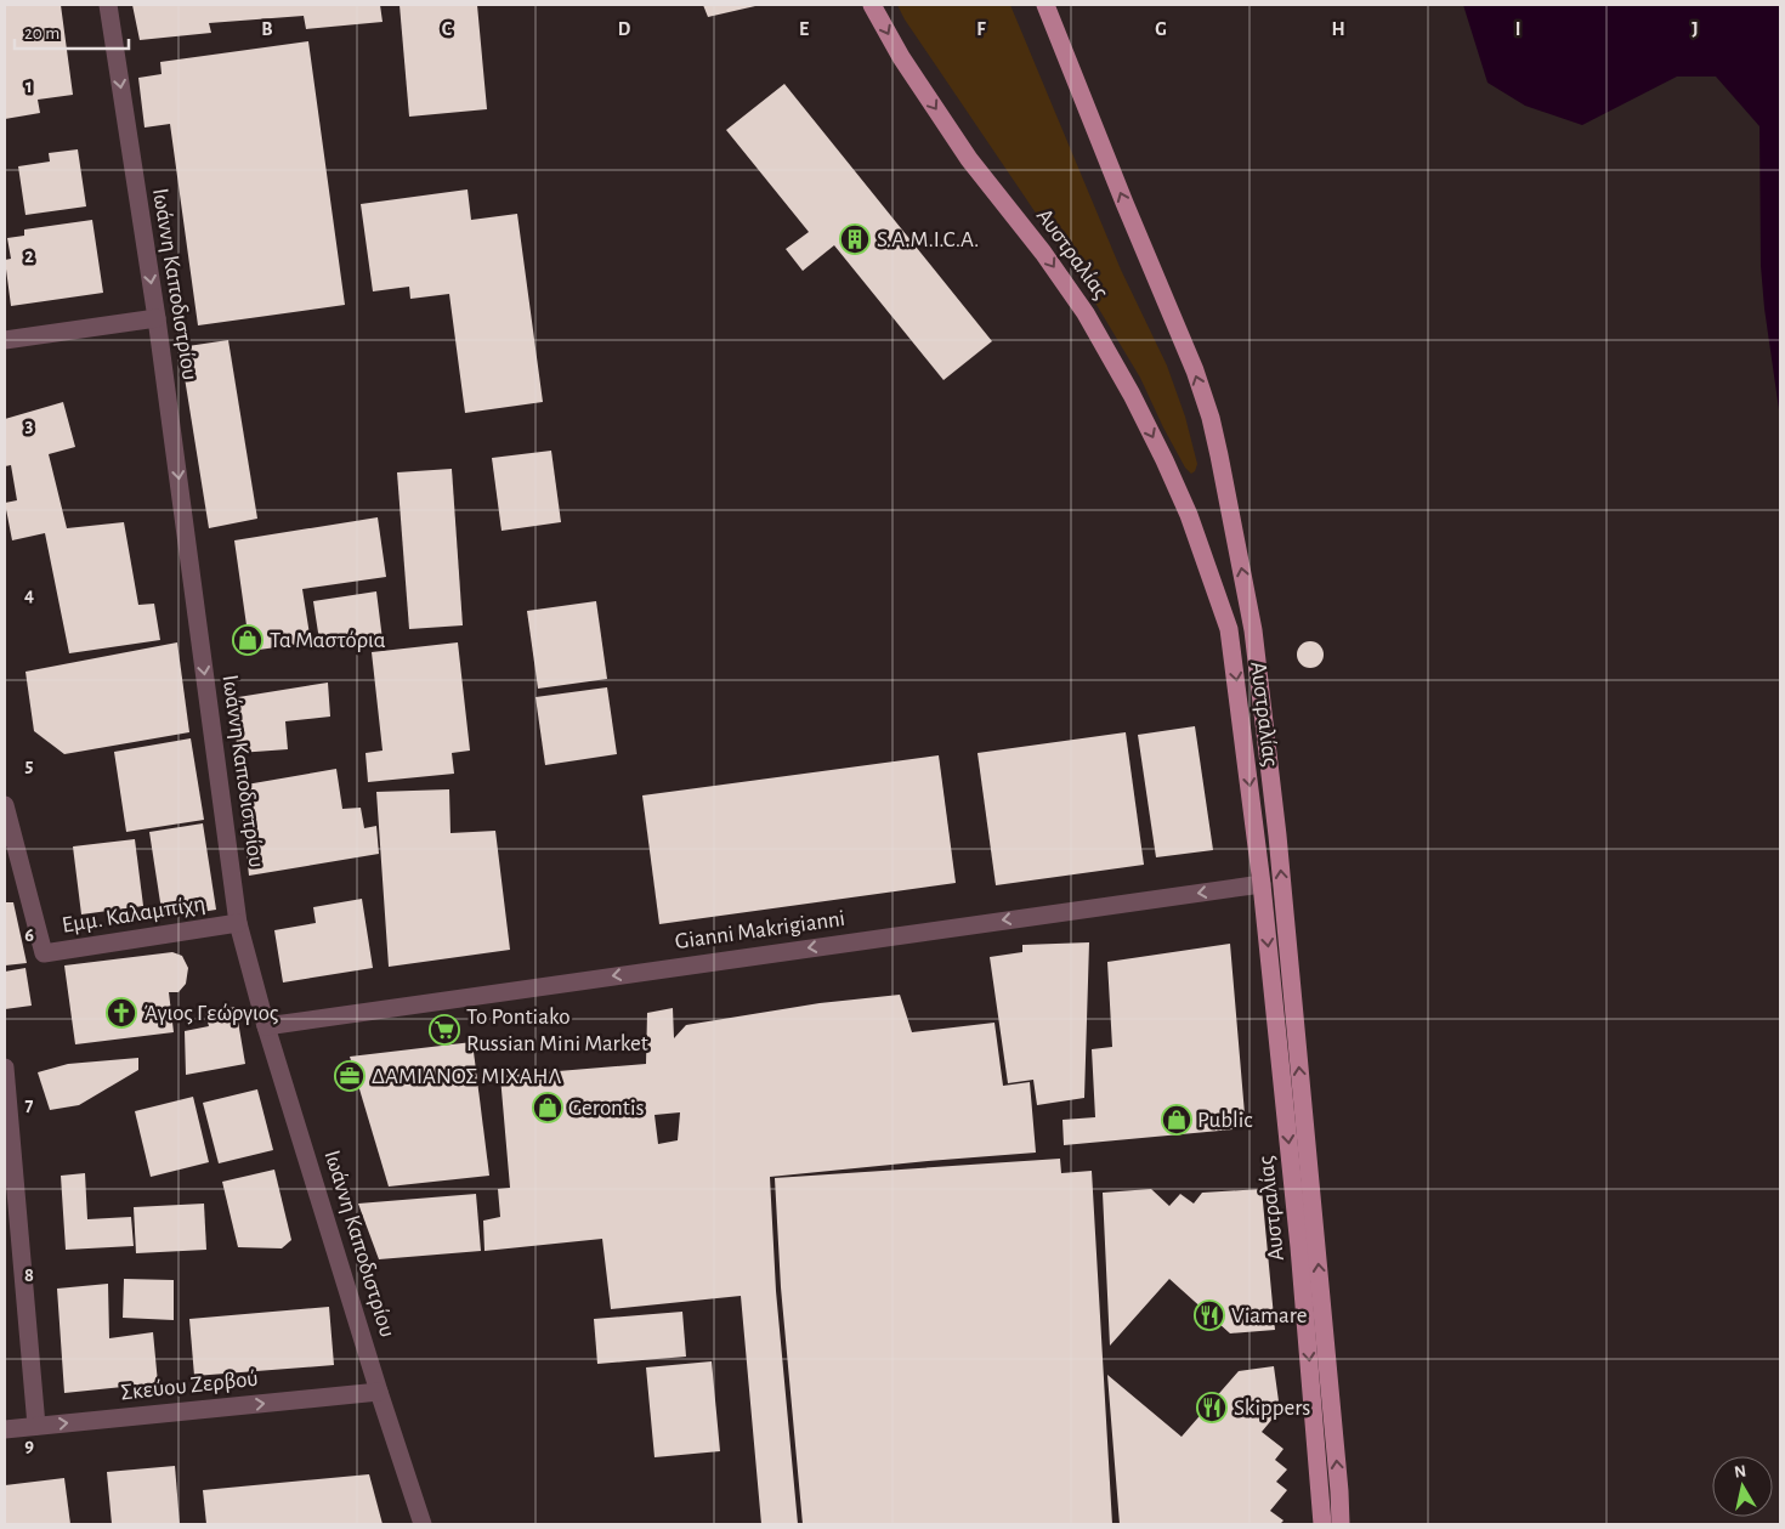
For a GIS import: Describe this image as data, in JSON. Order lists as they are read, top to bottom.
{
  "streets": {
    "main road": ["Αυστραλίας"],
    "street": [
      "Ιωάννη Καποδιστρίου",
      "Εμμ. Καλαμπίχη",
      "Gianni Makrigianni",
      "Σκεύου Ζερβού"
    ]
  },
  "crossings": [
    ["Αυστραλίας", "Gianni Makrigianni"],
    ["Ιωάννη Καποδιστρίου", "Εμμ. Καλαμπίχη"],
    ["Ιωάννη Καποδιστρίου", "Gianni Makrigianni"],
    ["Ιωάννη Καποδιστρίου", "Σκεύου Ζερβού"]
  ],
  "one_way": ["Ιωάννη Καποδιστρίου", "Gianni Makrigianni", "Σκεύου Ζερβού"],
  "places": {
    "building": ["S.A.M.I.C.A."],
    "shop": ["Τα Μαστόρια", "Gerontis", "Public"],
    "church": ["Άγιος Γεώργιος"],
    "supermarket": ["To Pontiako Russian Mini Market"],
    "office": ["ΔΑΜΙΑΝΟΣ ΜΙΧΑΗΛ"],
    "restaurant": ["Viamare", "Skippers"]
  },
  "scale_bar": "20 m",
  "north": "top",
  "grid": {
    "columns": [
      "B",
      "C",
      "D",
      "E",
      "F",
      "G",
      "H",
      "I",
      "J"
    ],
    "rows": [
      "1",
      "2",
      "3",
      "4",
      "5",
      "6",
      "7",
      "8",
      "9"
    ]
  }
}
